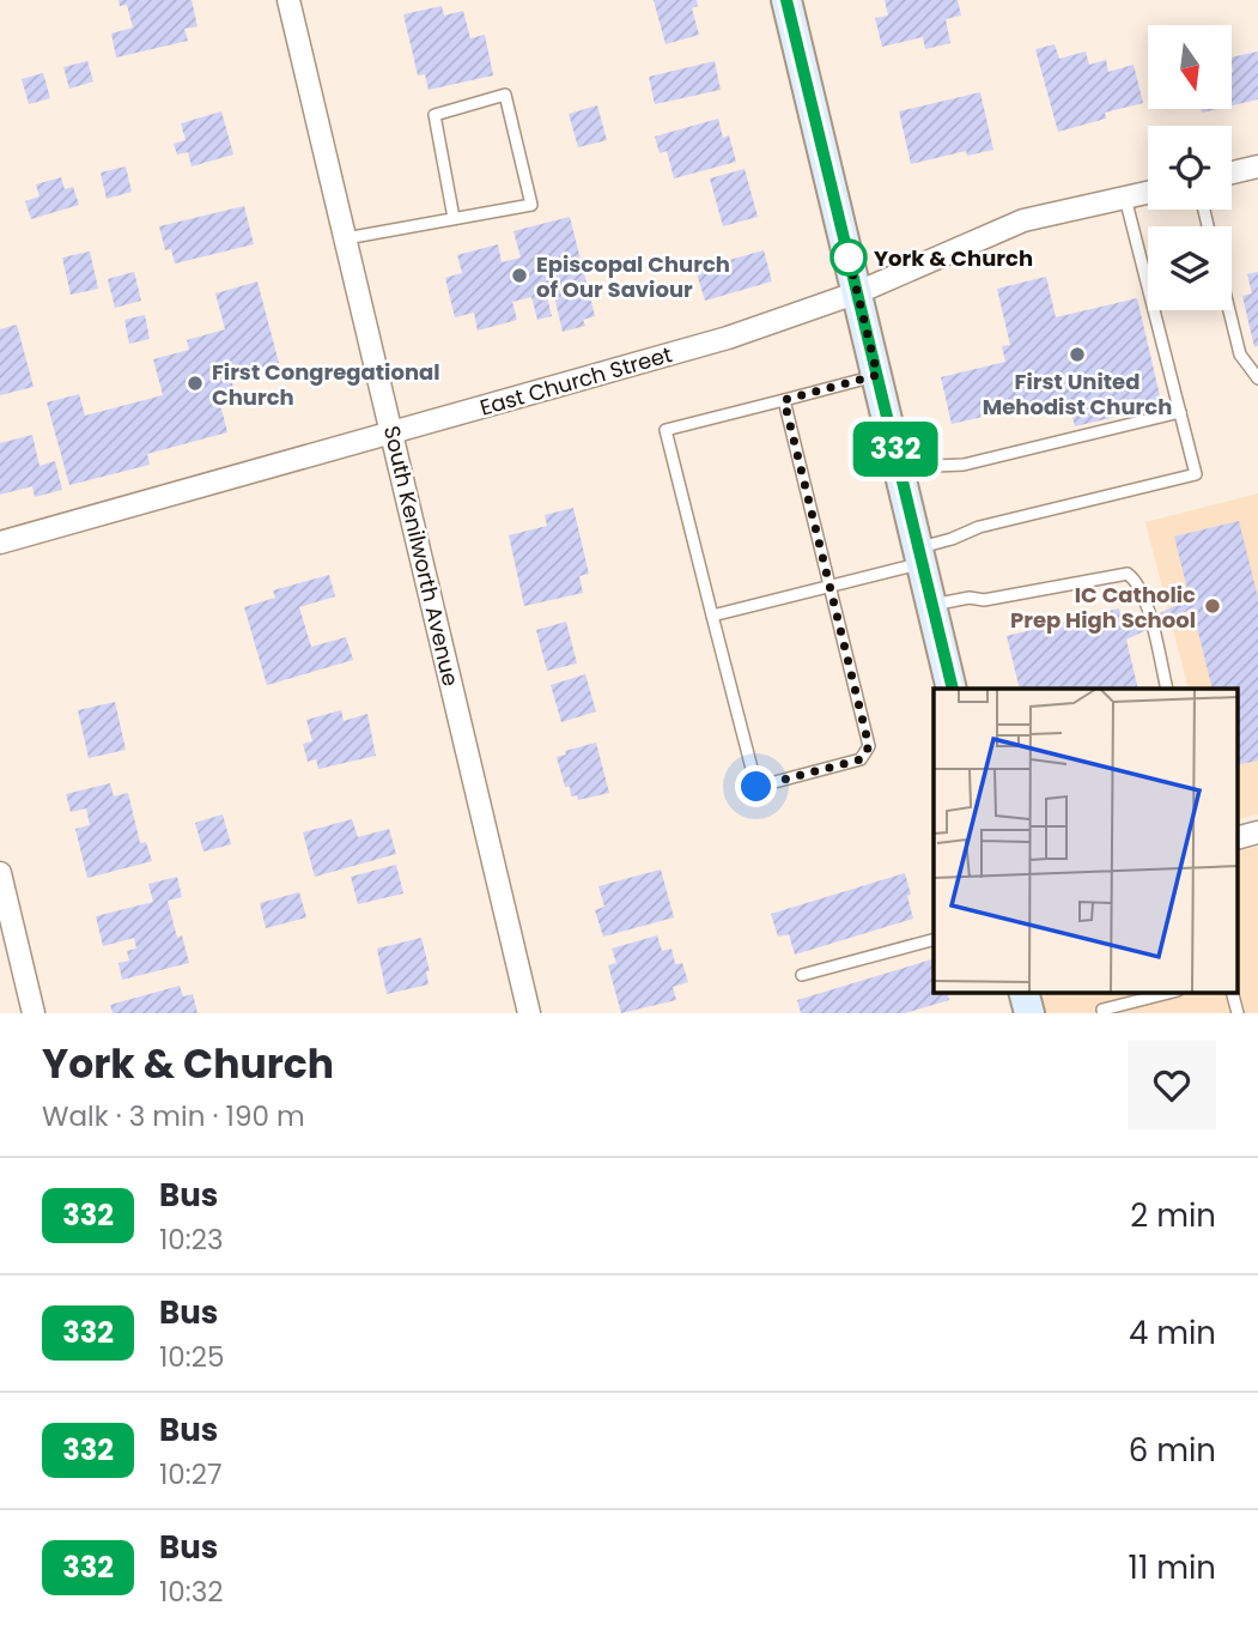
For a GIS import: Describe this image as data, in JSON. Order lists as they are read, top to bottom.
{
  "streets": {
    "street": ["East Church Street", "South Kenilworth Avenue"]
  },
  "crossings": [
    ["East Church Street", "South Kenilworth Avenue"]
  ],
  "places": [
    "York & Church",
    "Episcopal Church of Our Saviour",
    "First United Mehodist Church",
    "First Congregational Church",
    "IC Catholic Prep High School"
  ],
  "lines": ["bus line 332"],
  "north": "bottom",
  "page": {
    "on_map": "332",
    "heading": ["York & Church", "Walk · 3 min · 190 m"],
    "list": [
      {
        "mark": "332",
        "name": "Bus",
        "note": "10:23",
        "value": "2 min"
      },
      {
        "mark": "332",
        "name": "Bus",
        "note": "10:25",
        "value": "4 min"
      },
      {
        "mark": "332",
        "name": "Bus",
        "note": "10:27",
        "value": "6 min"
      },
      {
        "mark": "332",
        "name": "Bus",
        "note": "10:32",
        "value": "11 min"
      }
    ]
  }
}
